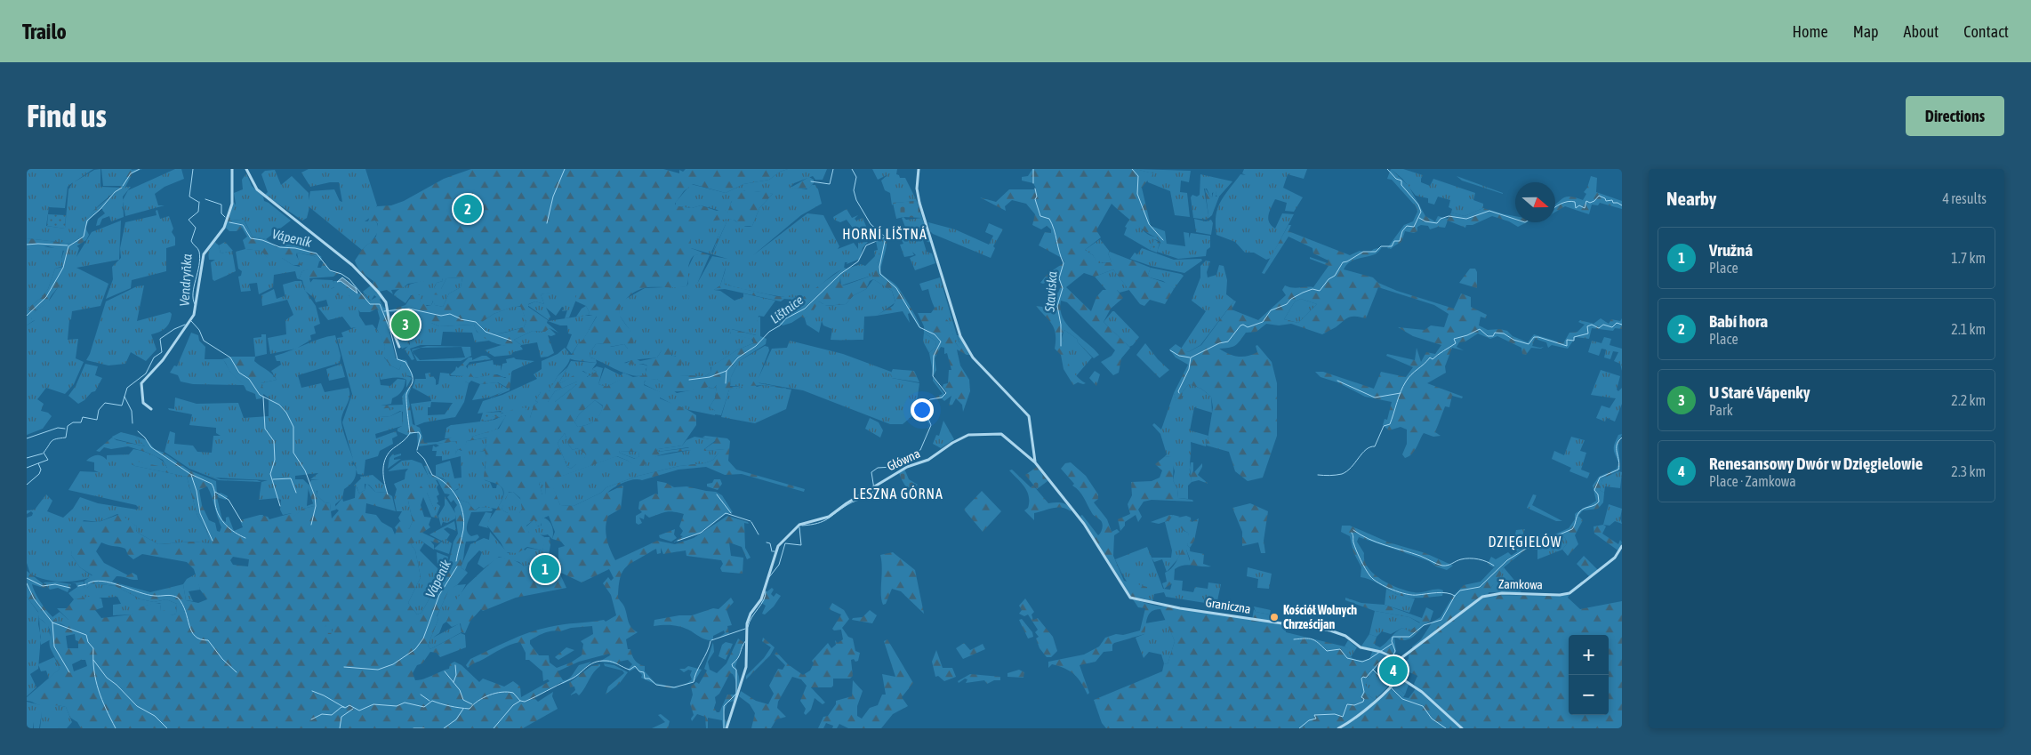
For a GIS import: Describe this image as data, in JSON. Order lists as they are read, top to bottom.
{
  "streets": {
    "street": ["Główna", "Zamkowa", "Graniczna"]
  },
  "crossings": [
    ["Główna", "Graniczna"],
    ["Zamkowa", "Graniczna"]
  ],
  "districts": ["HORNÍ LÍŠTNÁ", "LESZNA GÓRNA", "DZIĘGIELÓW"],
  "water": [
    "Vápeník",
    "Vendryňka",
    "Staviska",
    "Líštnice"
  ],
  "places": ["Kościół Wolnych Chrześcijan"],
  "north": "right",
  "page": {
    "header": "Trailo",
    "nav": [
      "Home",
      "Map",
      "About",
      "Contact"
    ],
    "buttons": "Directions",
    "title": "Find us",
    "heading": ["Nearby", "4 results"],
    "pins": [
      "2",
      "3",
      "1",
      "4"
    ],
    "list": [
      {
        "mark": "1",
        "name": "Vružná",
        "note": "Place",
        "value": "1.7 km"
      },
      {
        "mark": "2",
        "name": "Babí hora",
        "note": "Place",
        "value": "2.1 km"
      },
      {
        "mark": "3",
        "name": "U Staré Vápenky",
        "note": "Park",
        "value": "2.2 km"
      },
      {
        "mark": "4",
        "name": "Renesansowy Dwór w Dzięgielowie",
        "note": "Place · Zamkowa",
        "value": "2.3 km"
      }
    ],
    "map_buttons": ["+", "−"]
  }
}
